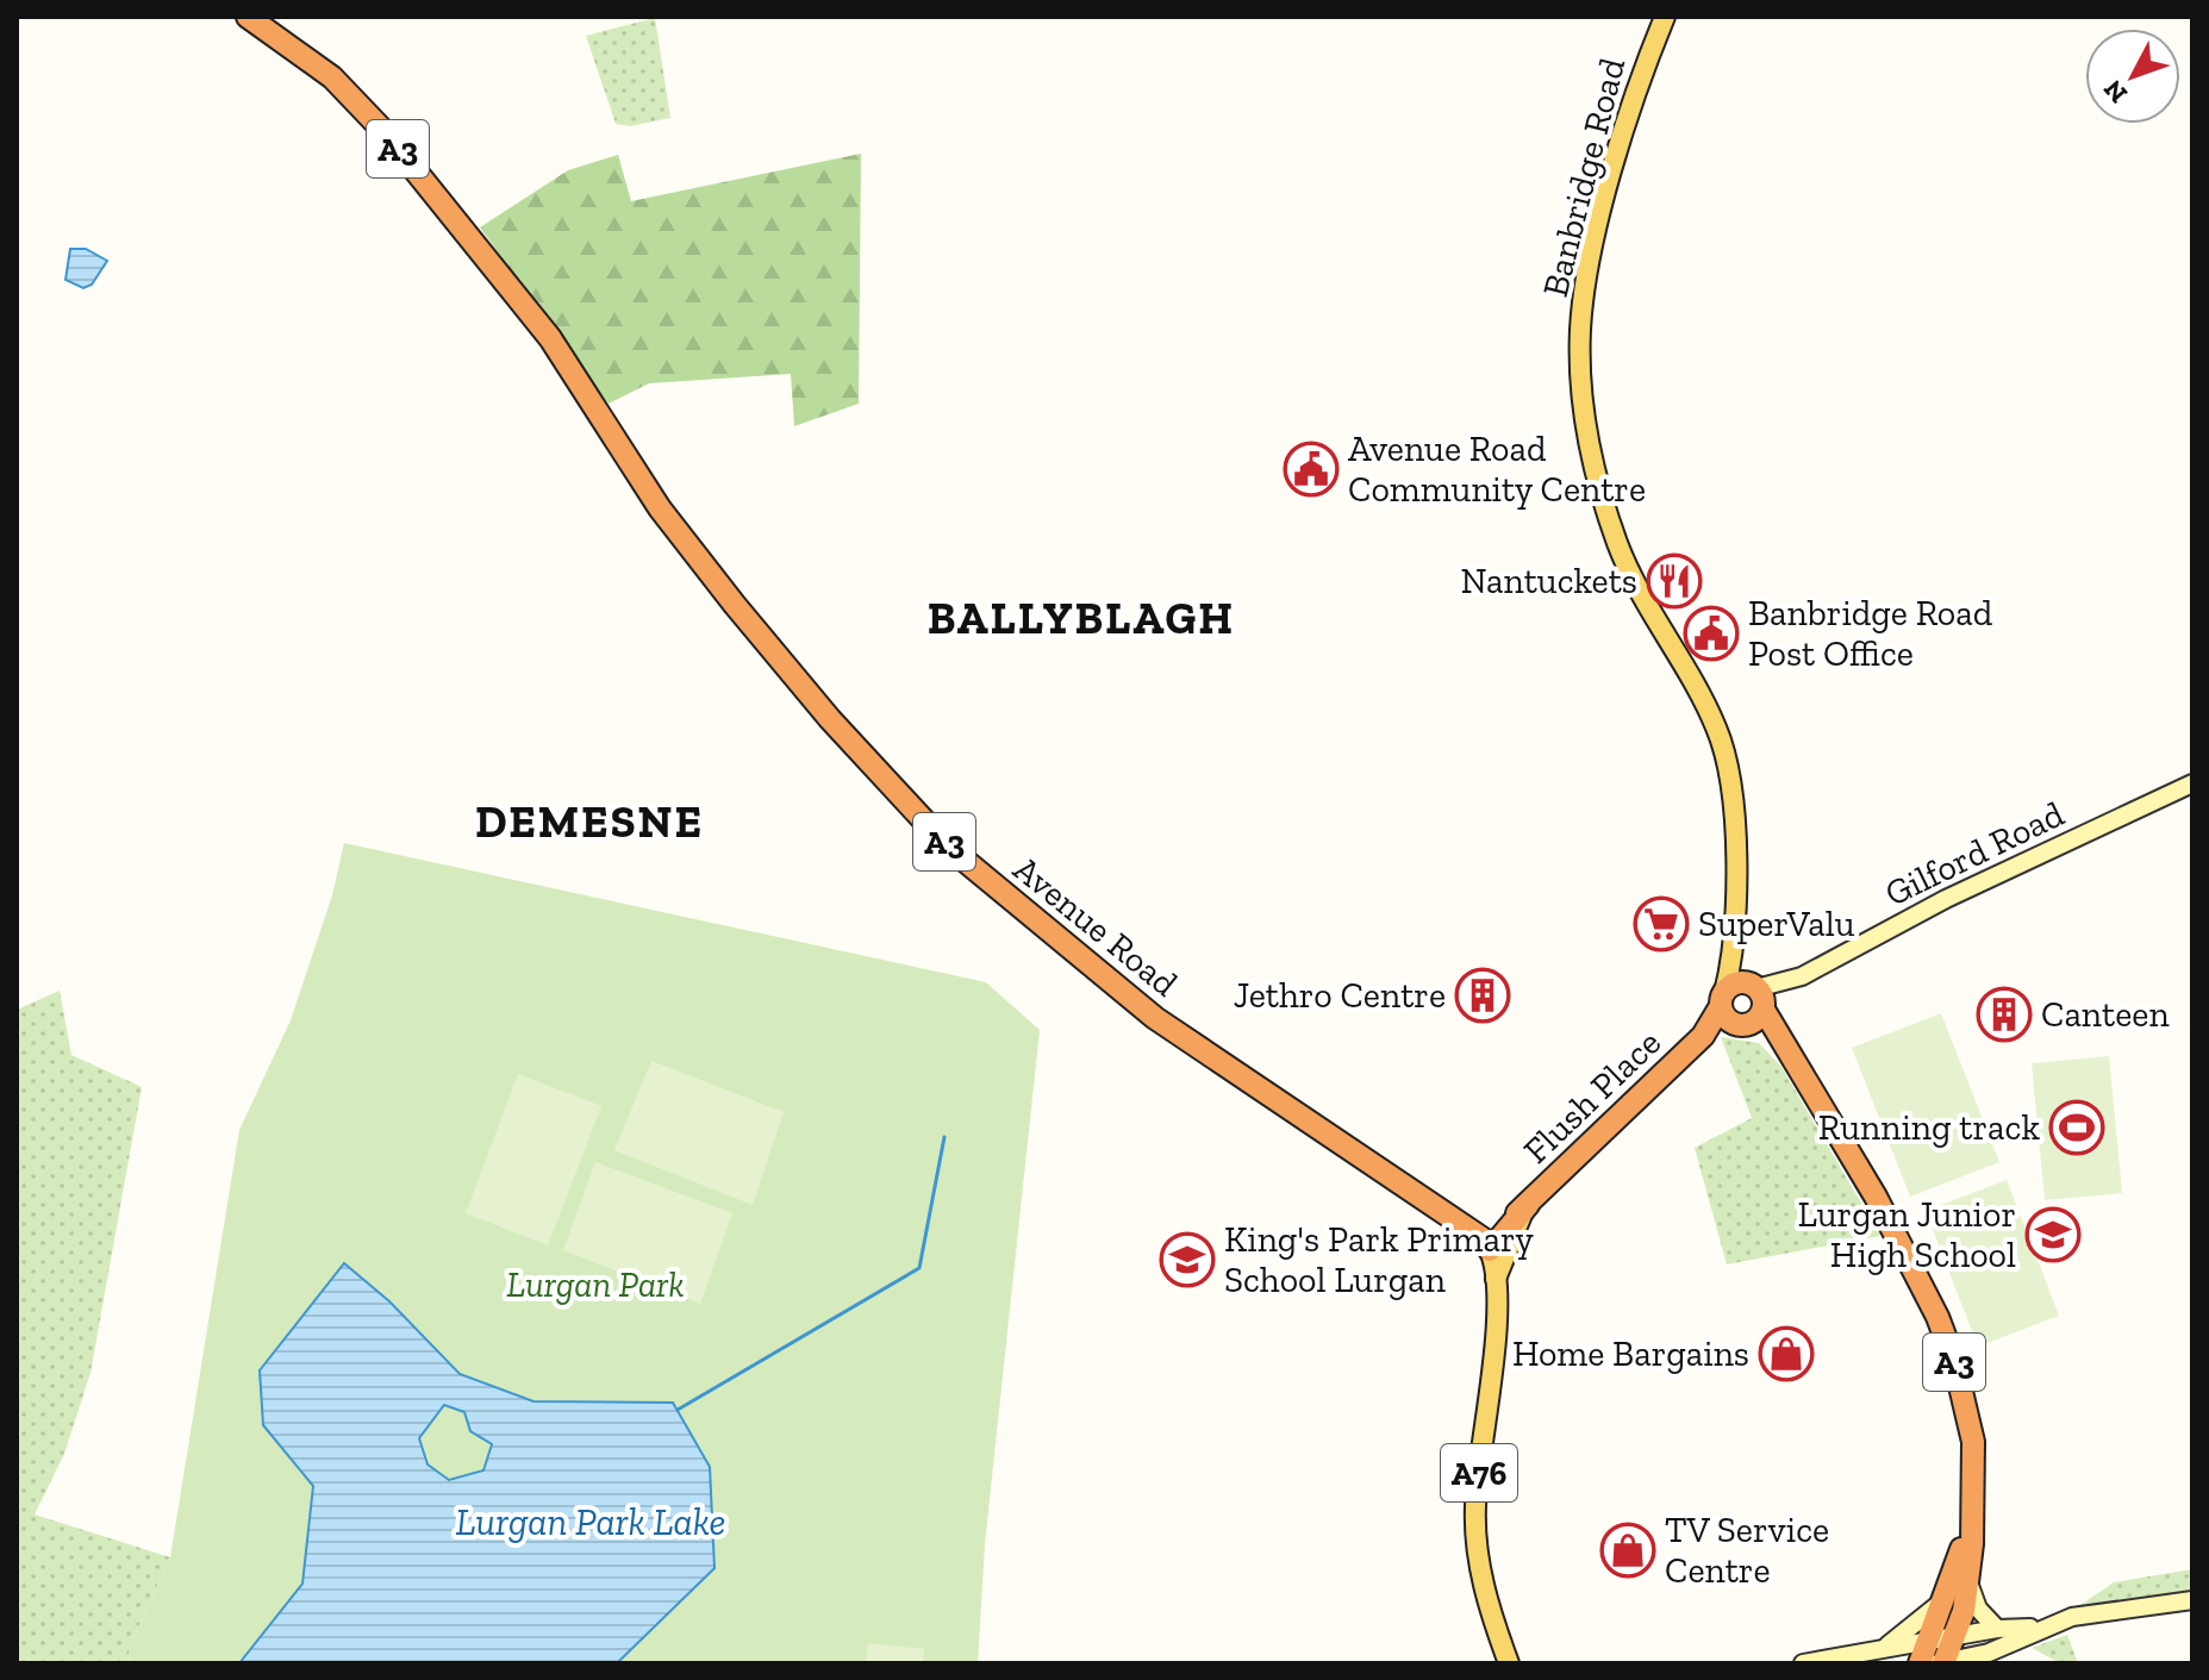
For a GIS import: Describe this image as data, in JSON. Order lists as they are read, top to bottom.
{
  "streets": {
    "highway": ["A3", "Avenue Road", "Flush Place"],
    "main road": ["Banbridge Road", "A76"],
    "street": ["Gilford Road"]
  },
  "crossings": [
    ["A3", "Banbridge Road"],
    ["A3", "Gilford Road"],
    ["A3", "Flush Place"],
    ["Banbridge Road", "Gilford Road"],
    ["Banbridge Road", "Flush Place"],
    ["Gilford Road", "Flush Place"],
    ["Avenue Road", "Flush Place"],
    ["Avenue Road", "A76"],
    ["Flush Place", "A76"]
  ],
  "districts": ["BALLYBLAGH", "DEMESNE"],
  "water": ["Lurgan Park Lake"],
  "parks": ["Lurgan Park"],
  "places": {
    "public building": ["Avenue Road Community Centre", "Banbridge Road Post Office"],
    "restaurant": ["Nantuckets"],
    "supermarket": ["SuperValu"],
    "building": ["Jethro Centre", "Canteen"],
    "sports": ["Running track"],
    "school or university": ["Lurgan Junior High School", "King's Park Primary School Lurgan"],
    "shop": ["Home Bargains", "TV Service Centre"]
  },
  "north": "bottom left"
}
